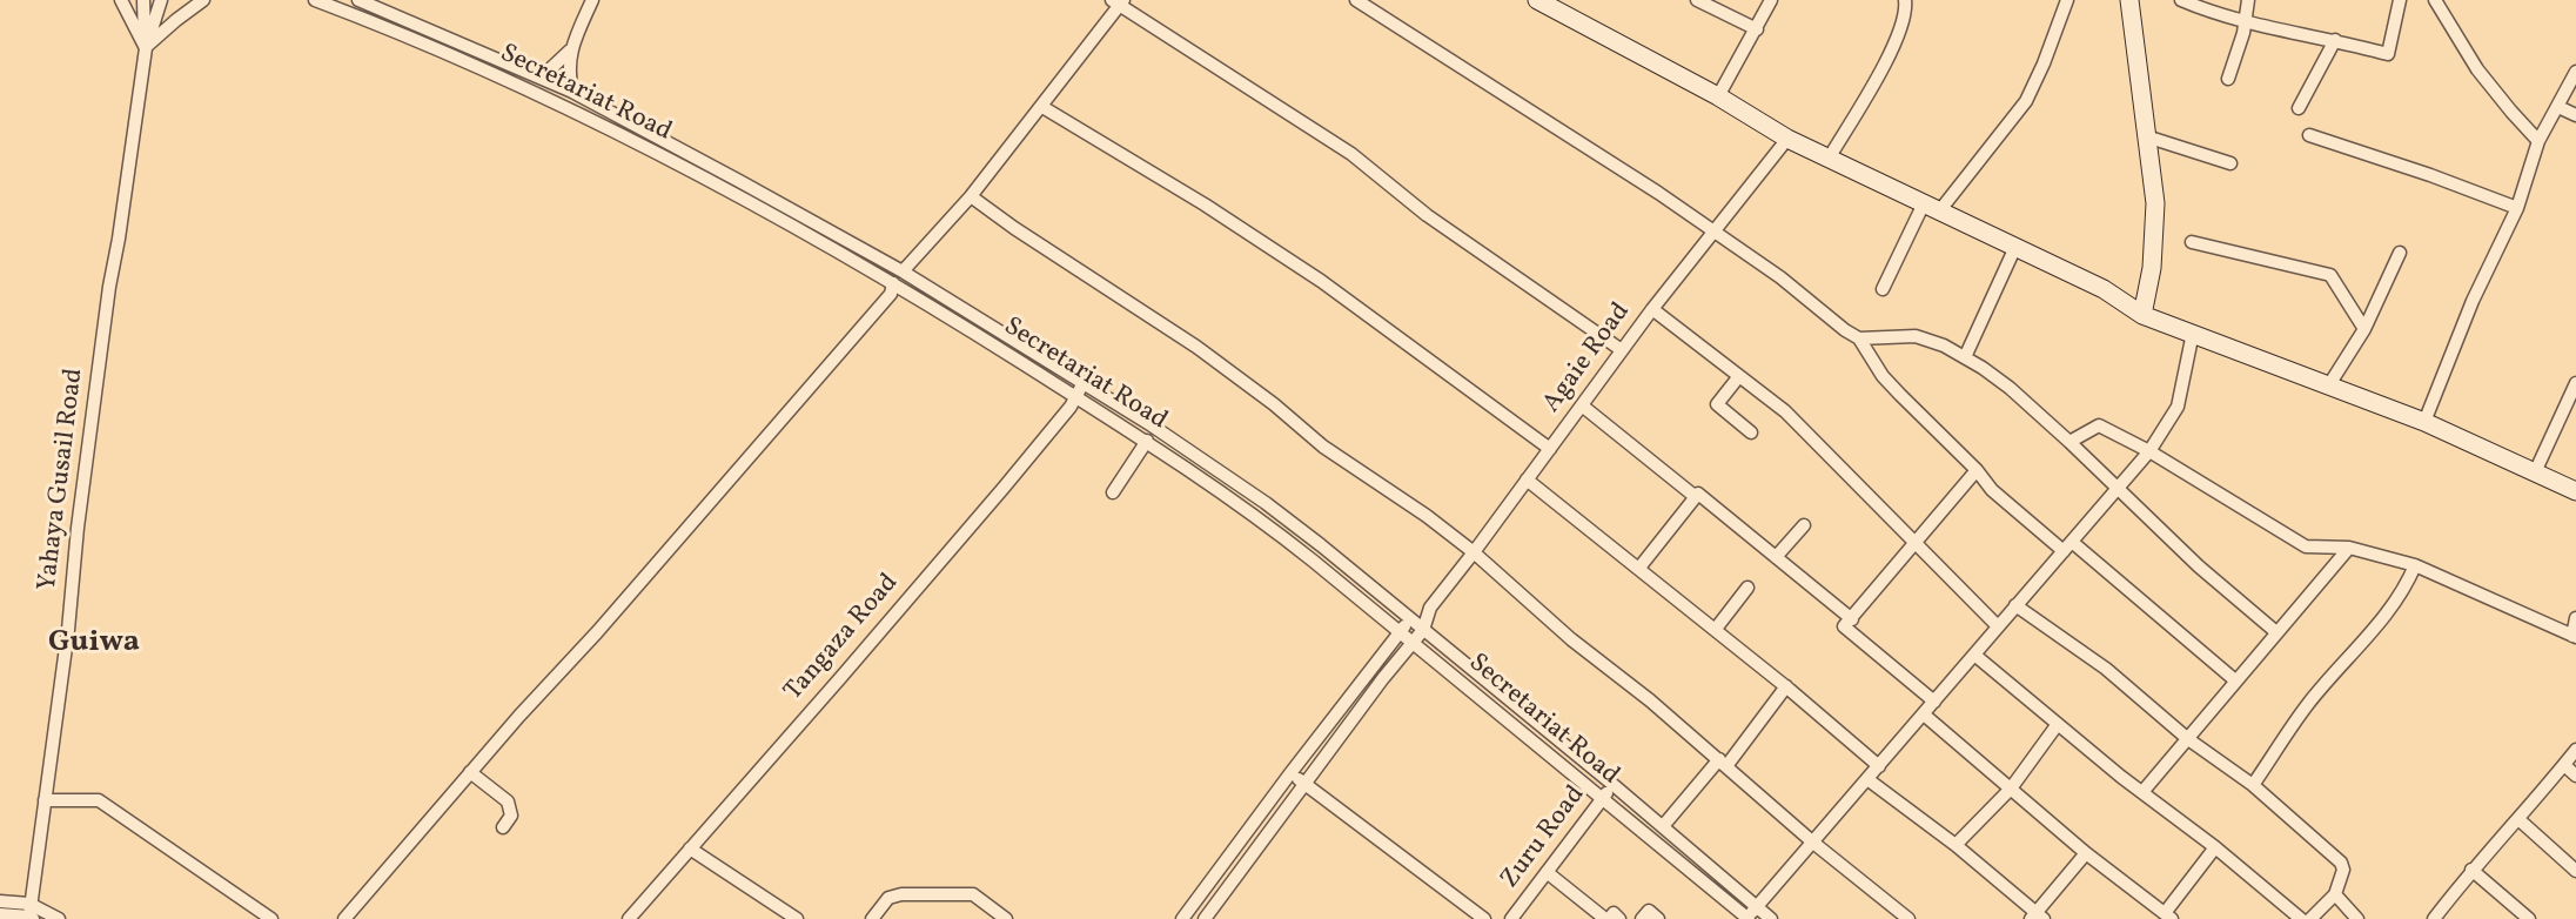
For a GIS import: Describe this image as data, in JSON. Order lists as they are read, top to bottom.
{
  "streets": {
    "street": [
      "Secretariat Road",
      "Agaie Road",
      "Yahaya Gusail Road",
      "Tangaza Road",
      "Zuru Road"
    ]
  },
  "crossings": [
    ["Secretariat Road", "Tangaza Road"],
    ["Secretariat Road", "Zuru Road"]
  ],
  "districts": ["Guiwa"]
}
